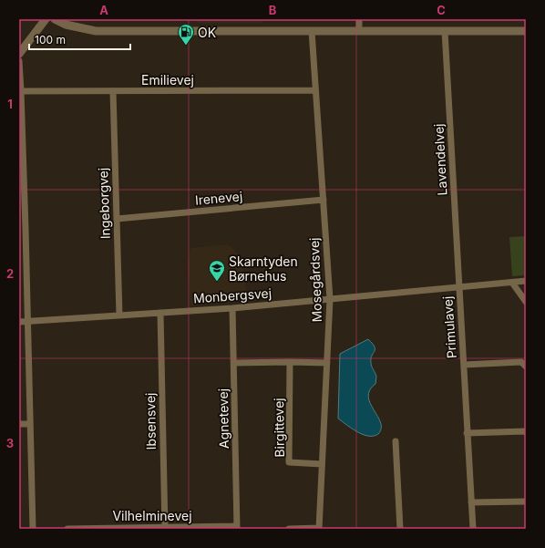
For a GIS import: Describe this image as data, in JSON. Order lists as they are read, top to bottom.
{
  "streets": {
    "street": [
      "Emilievej",
      "Lavendelvej",
      "Irenevej",
      "Ingeborgvej",
      "Mosegårdsvej",
      "Monbergsvej",
      "Primulavej",
      "Agnetevej",
      "Ibsensvej",
      "Birgittevej",
      "Vilhelminevej"
    ]
  },
  "crossings": [
    ["Emilievej", "Ingeborgvej"],
    ["Emilievej", "Mosegårdsvej"],
    ["Lavendelvej", "Monbergsvej"],
    ["Lavendelvej", "Primulavej"],
    ["Irenevej", "Ingeborgvej"],
    ["Irenevej", "Mosegårdsvej"],
    ["Ingeborgvej", "Monbergsvej"],
    ["Mosegårdsvej", "Monbergsvej"],
    ["Mosegårdsvej", "Birgittevej"],
    ["Monbergsvej", "Primulavej"],
    ["Monbergsvej", "Agnetevej"],
    ["Monbergsvej", "Ibsensvej"],
    ["Agnetevej", "Vilhelminevej"],
    ["Ibsensvej", "Vilhelminevej"]
  ],
  "places": {
    "fuel station": ["OK"],
    "school or university": ["Skarntyden Børnehus"]
  },
  "scale_bar": "100 m",
  "grid": {
    "columns": ["A", "B", "C"],
    "rows": ["1", "2", "3"]
  }
}
